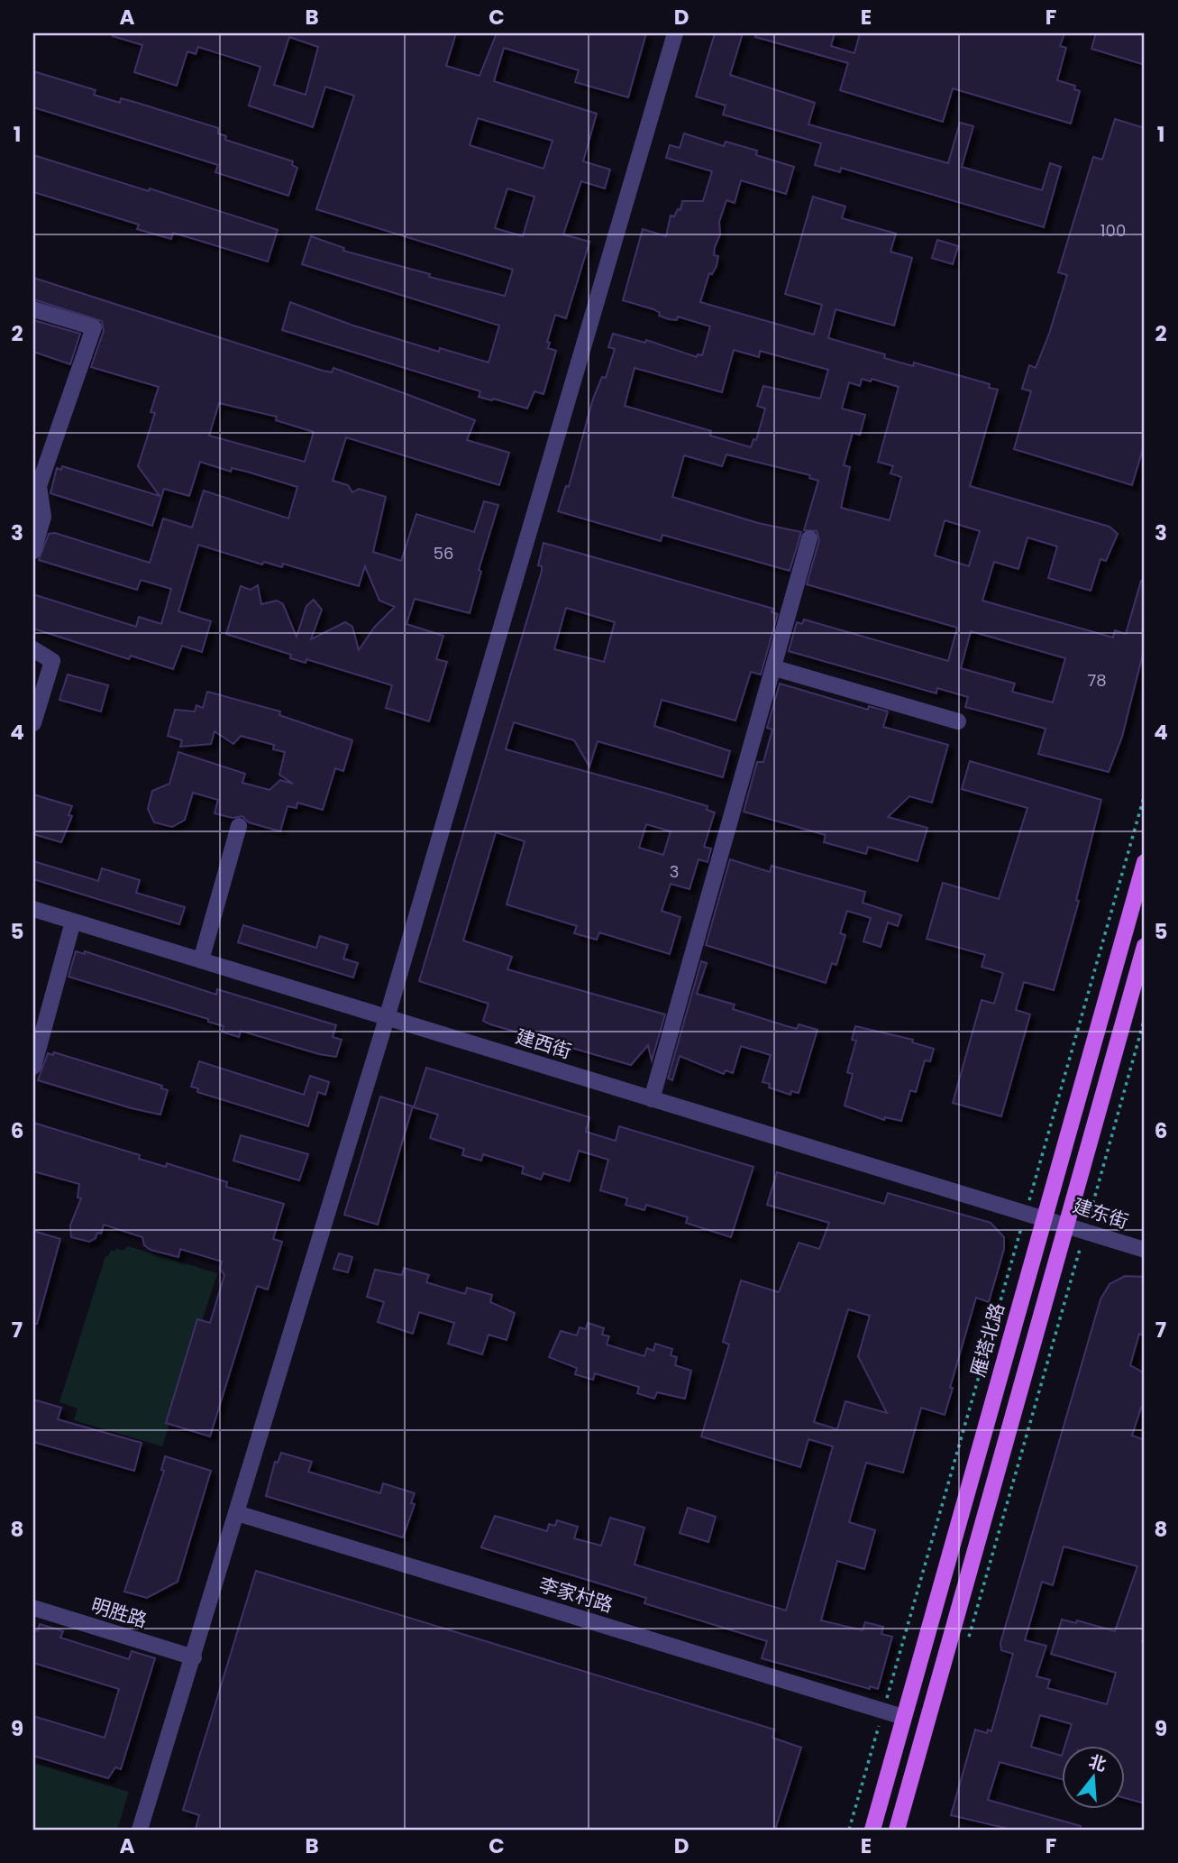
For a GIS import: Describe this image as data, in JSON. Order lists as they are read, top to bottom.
{
  "streets": {
    "main road": ["雁塔北路"],
    "street": [
      "建西街",
      "建东街",
      "李家村路",
      "明胜路"
    ]
  },
  "crossings": [
    ["建西街", "建东街"],
    ["建西街", "雁塔北路"],
    ["建东街", "雁塔北路"],
    ["雁塔北路", "李家村路"]
  ],
  "house_numbers": [
    "100",
    "56",
    "78",
    "3"
  ],
  "north": "top",
  "grid": {
    "columns": [
      "A",
      "B",
      "C",
      "D",
      "E",
      "F"
    ],
    "rows": [
      "1",
      "2",
      "3",
      "4",
      "5",
      "6",
      "7",
      "8",
      "9"
    ]
  }
}
